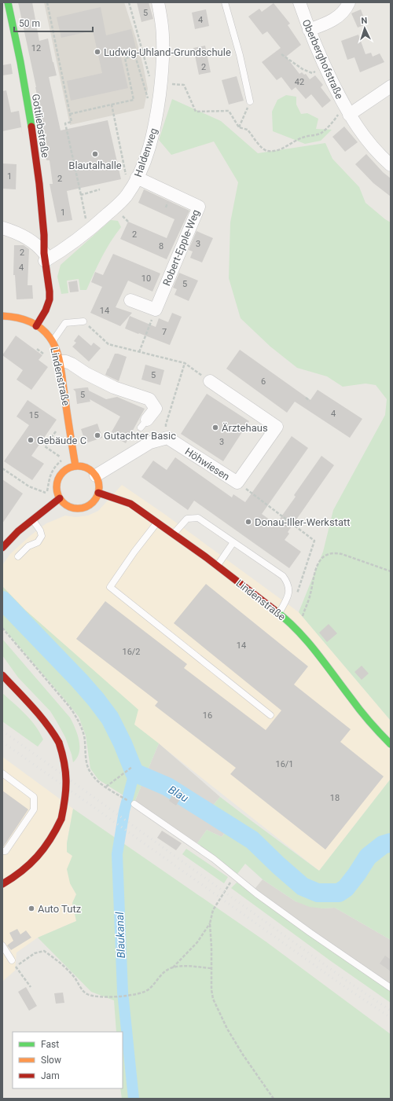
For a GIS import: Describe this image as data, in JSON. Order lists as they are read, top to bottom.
{
  "streets": {
    "street": [
      "Oberberghofstraße",
      "Gottliebstraße",
      "Haldenweg",
      "Robert-Epple-Weg",
      "Lindenstraße",
      "Höhwiesen"
    ]
  },
  "crossings": [
    ["Gottliebstraße", "Haldenweg"],
    ["Haldenweg", "Robert-Epple-Weg"]
  ],
  "water": ["Blau", "Blaukanal"],
  "places": [
    "Ludwig-Uhland-Grundschule",
    "Blautalhalle",
    "Ärztehaus",
    "Gutachter Basic",
    "Gebäude C",
    "Donau-Iller-Werkstatt",
    "Auto Tutz"
  ],
  "house_numbers": [
    "5",
    "4",
    "12",
    "2",
    "42",
    "1",
    "2",
    "1",
    "2",
    "3",
    "8",
    "2",
    "4",
    "10",
    "5",
    "14",
    "7",
    "5",
    "6",
    "5",
    "4",
    "15",
    "3",
    "14",
    "16/2",
    "16",
    "16/1",
    "18"
  ],
  "legend": ["Fast", "Slow", "Jam"],
  "scale_bar": "50 m",
  "north": "top"
}
